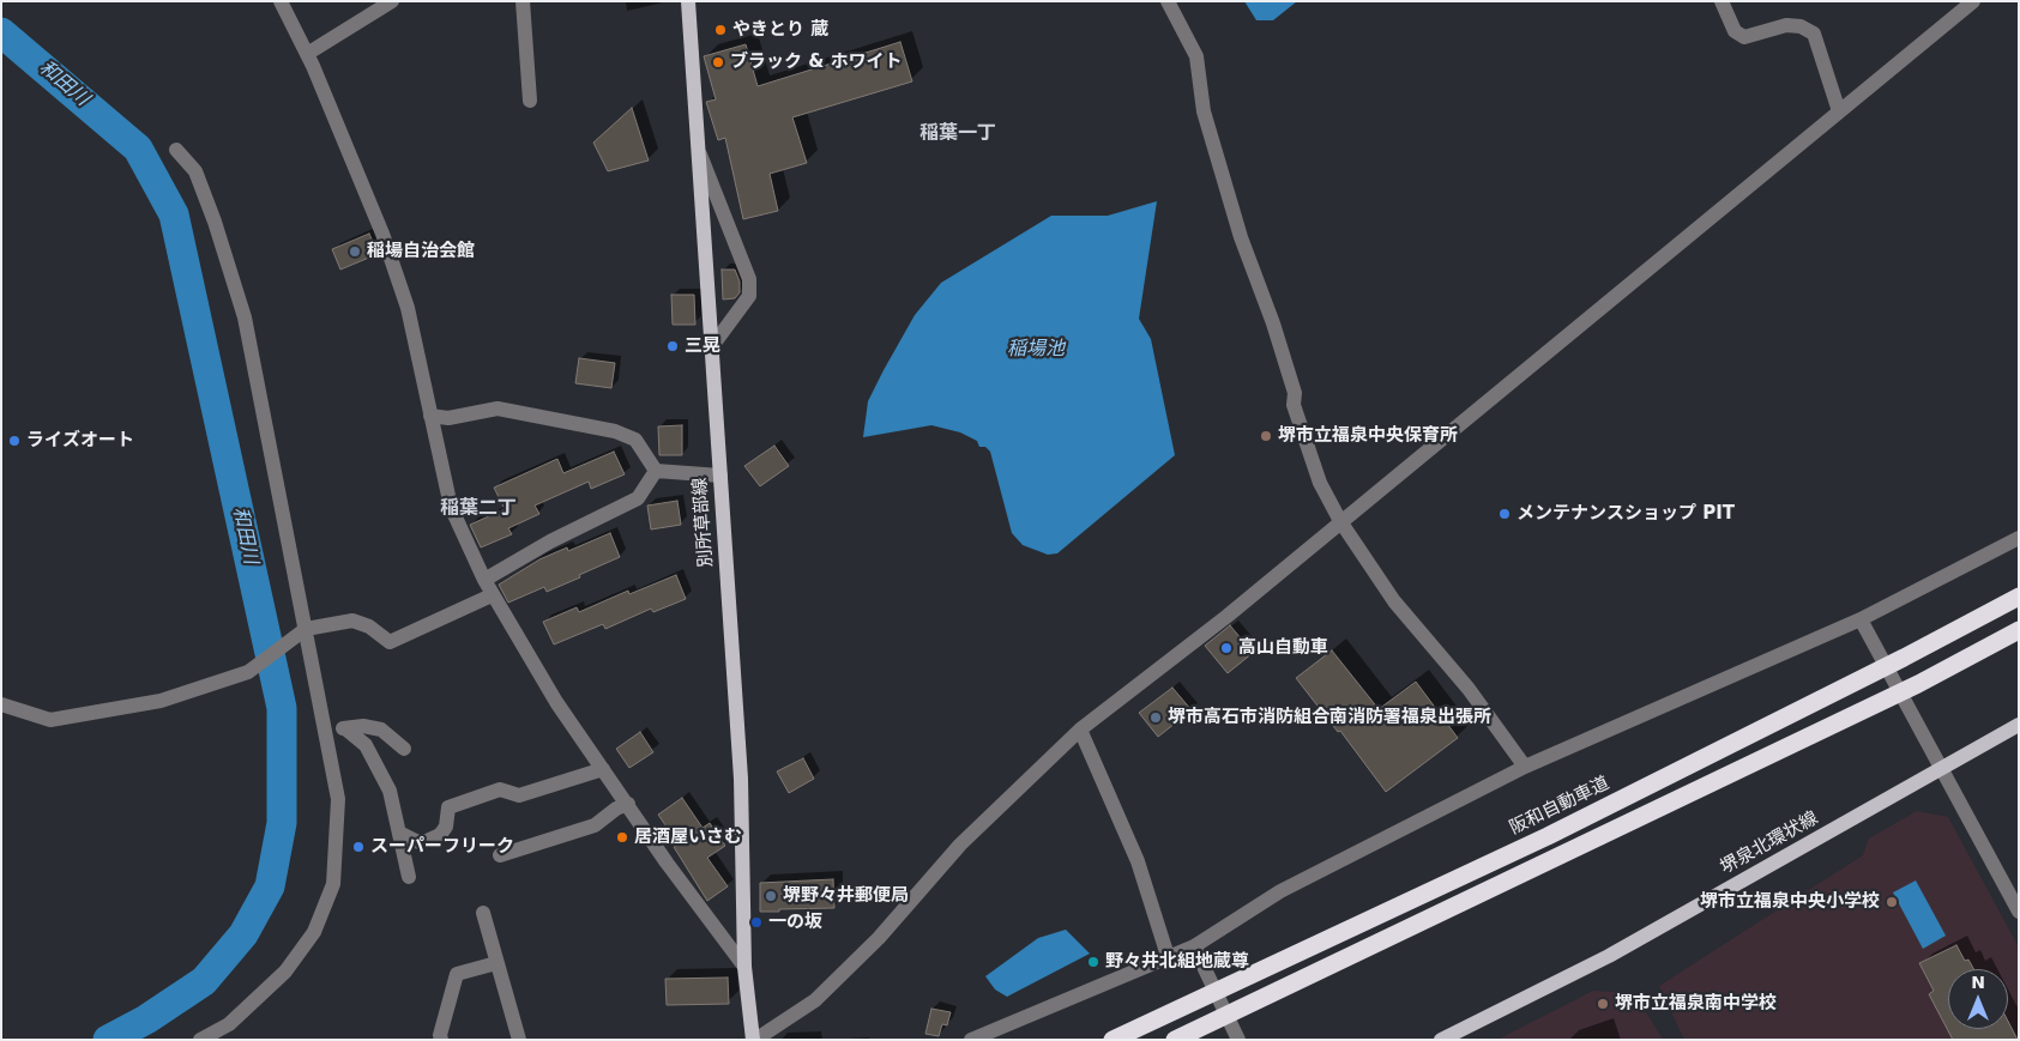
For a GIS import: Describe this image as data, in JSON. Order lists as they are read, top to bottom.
{
  "streets": {
    "highway": ["阪和自動車道"],
    "main road": ["別所草部線", "堺泉北環状線"]
  },
  "districts": ["稲葉一丁", "稲葉二丁"],
  "water": ["和田川", "稲場池"],
  "places": [
    "やきとり 蔵",
    "ブラック & ホワイト",
    "稲場自治会館",
    "三晃",
    "堺市立福泉中央保育所",
    "ライズオート",
    "メンテナンスショップ PIT",
    "高山自動車",
    "堺市高石市消防組合南消防署福泉出張所",
    "居酒屋いさむ",
    "スーパーフリーク",
    "堺野々井郵便局",
    "堺市立福泉中央小学校",
    "一の坂",
    "野々井北組地蔵尊",
    "堺市立福泉南中学校"
  ],
  "north": "top"
}
